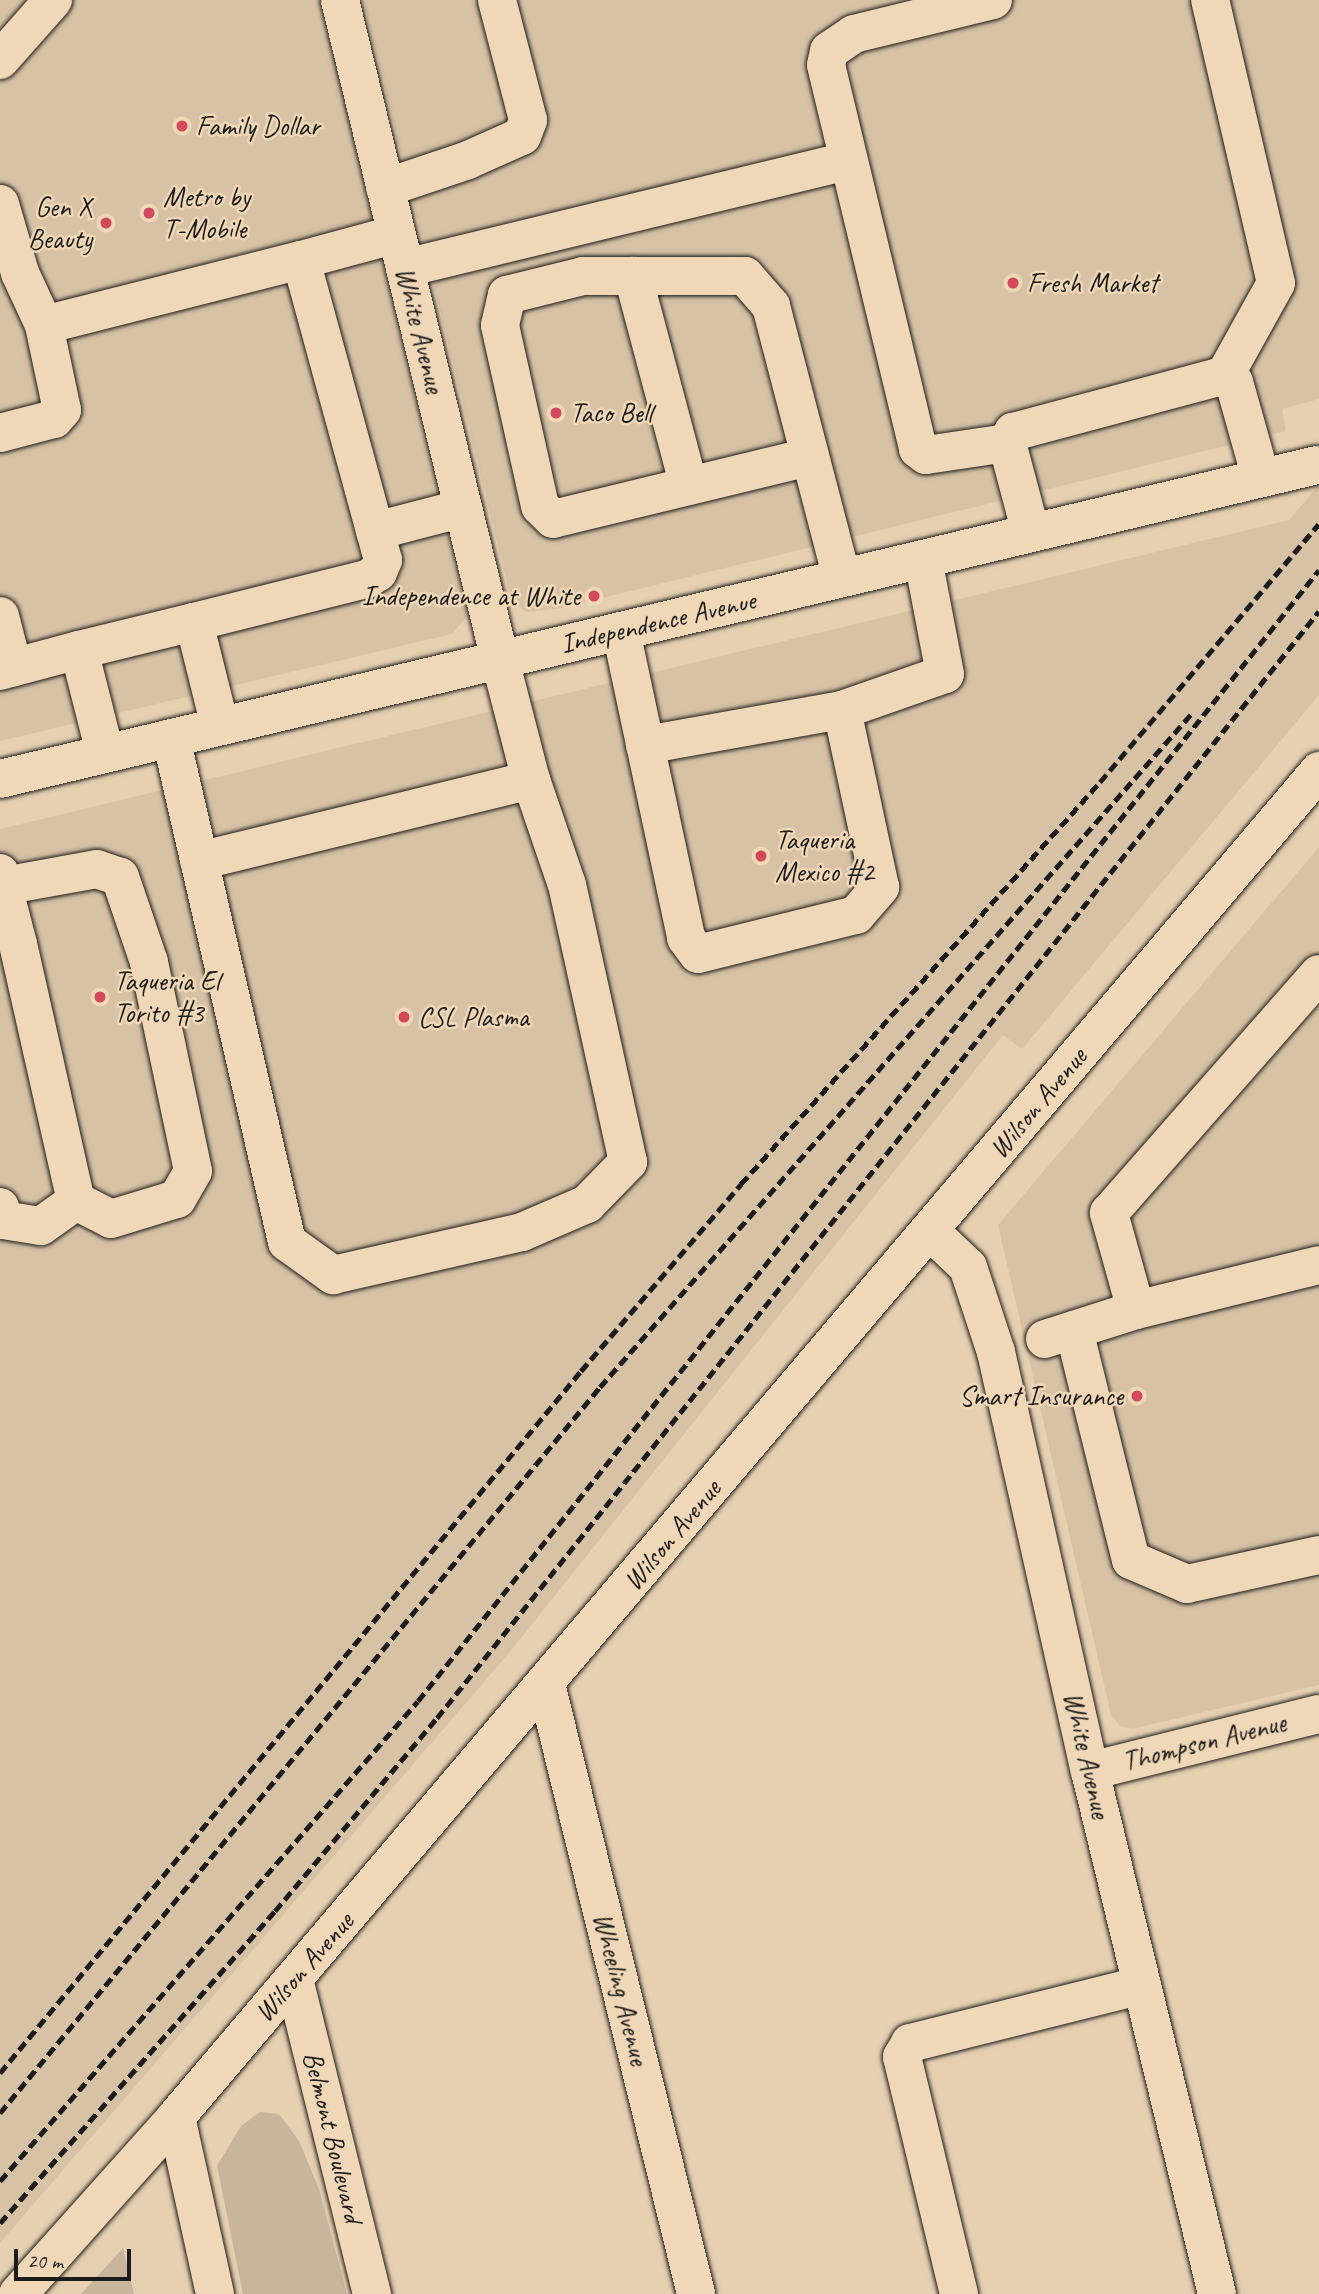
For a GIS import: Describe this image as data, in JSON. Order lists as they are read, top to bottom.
{
  "streets": {
    "main road": [
      "White Avenue",
      "Independence Avenue",
      "Wilson Avenue",
      "Thompson Avenue",
      "Wheeling Avenue",
      "Belmont Boulevard"
    ]
  },
  "crossings": [
    ["White Avenue", "Independence Avenue"],
    ["White Avenue", "Wilson Avenue"],
    ["White Avenue", "Thompson Avenue"],
    ["Wilson Avenue", "Wheeling Avenue"],
    ["Wilson Avenue", "Belmont Boulevard"]
  ],
  "places": [
    "Family Dollar",
    "Metro by T-Mobile",
    "Gen X Beauty",
    "Fresh Market",
    "Taco Bell",
    "Independence at White",
    "Taqueria Mexico #2",
    "Taqueria El Torito #3",
    "CSL Plasma",
    "Smart Insurance"
  ],
  "scale_bar": "20 m"
}
